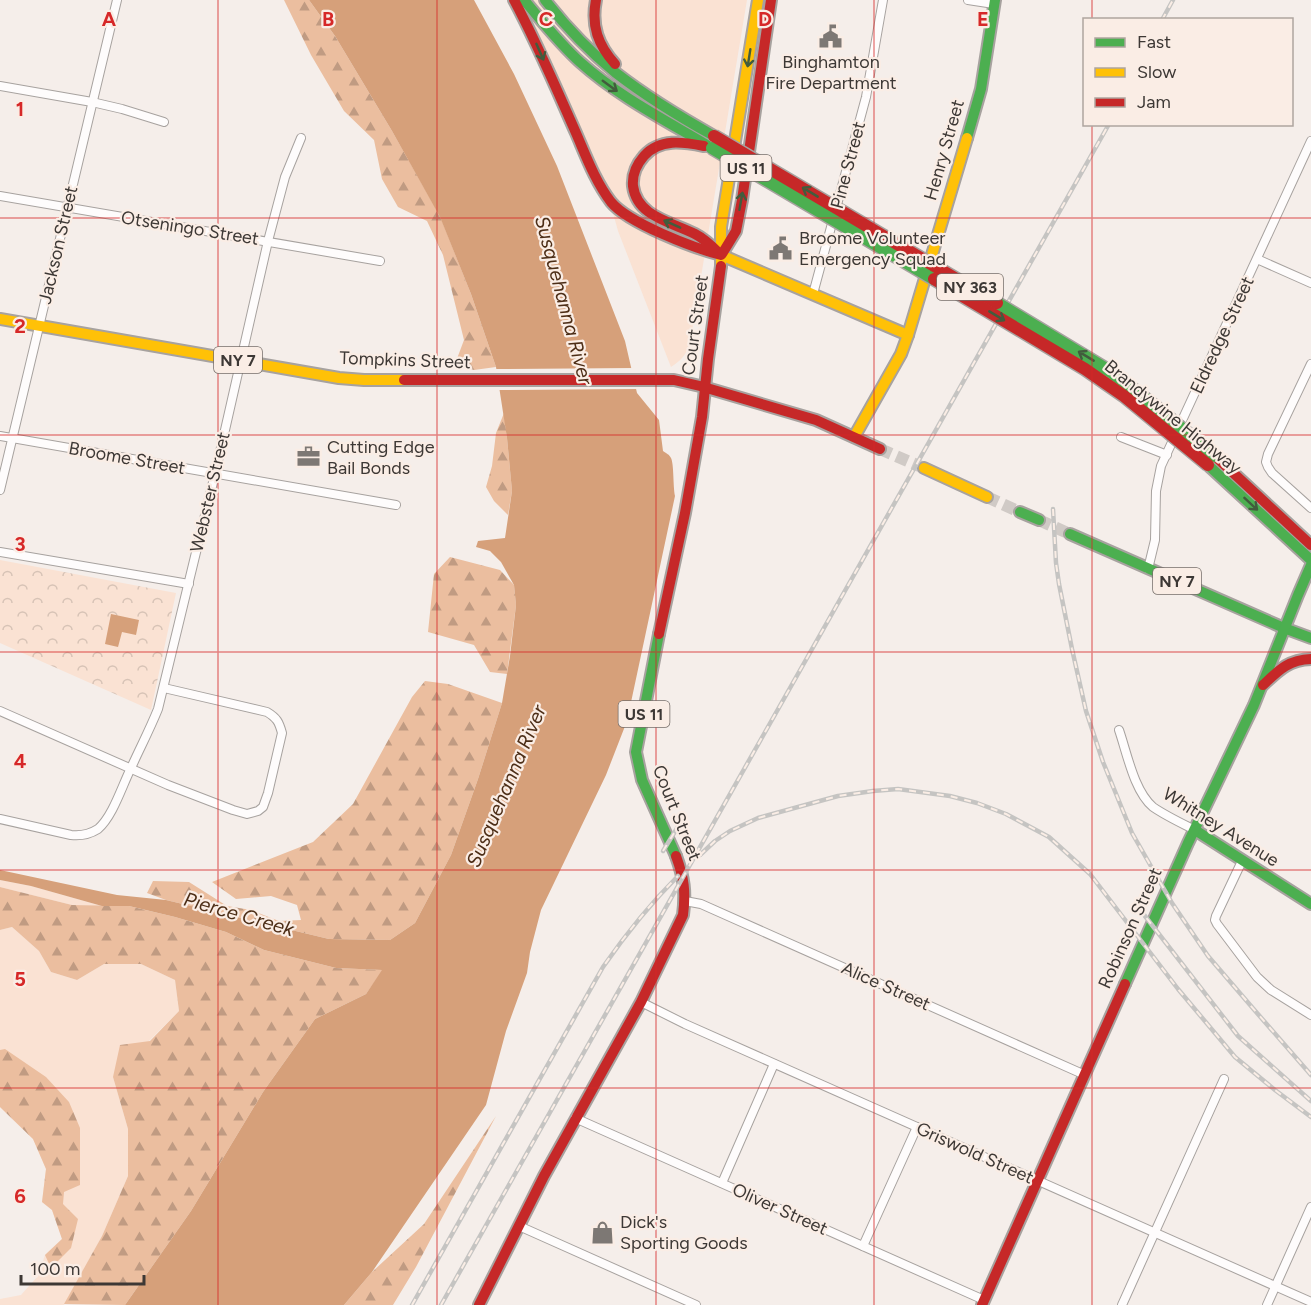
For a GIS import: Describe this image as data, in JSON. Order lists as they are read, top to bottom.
{
  "streets": {
    "main road": [
      "Henry Street",
      "US 11",
      "NY 363",
      "Court Street",
      "NY 7",
      "Tompkins Street",
      "Brandywine Highway",
      "Whitney Avenue",
      "Robinson Street"
    ],
    "street": [
      "Pine Street",
      "Otseningo Street",
      "Jackson Street",
      "Eldredge Street",
      "Broome Street",
      "Webster Street",
      "Alice Street",
      "Griswold Street",
      "Oliver Street"
    ]
  },
  "crossings": [
    ["Henry Street", "NY 7"],
    ["Otseningo Street", "Jackson Street"],
    ["Otseningo Street", "Webster Street"],
    ["Jackson Street", "Tompkins Street"],
    ["Jackson Street", "Broome Street"],
    ["Court Street", "NY 7"],
    ["Court Street", "Tompkins Street"],
    ["Court Street", "Alice Street"],
    ["Court Street", "Griswold Street"],
    ["Court Street", "Oliver Street"],
    ["Eldredge Street", "NY 7"],
    ["NY 7", "Tompkins Street"],
    ["NY 7", "Robinson Street"],
    ["Tompkins Street", "Webster Street"],
    ["Broome Street", "Webster Street"],
    ["Whitney Avenue", "Robinson Street"],
    ["Robinson Street", "Alice Street"],
    ["Robinson Street", "Griswold Street"],
    ["Robinson Street", "Oliver Street"]
  ],
  "water": ["Susquehanna River", "Pierce Creek"],
  "places": {
    "public building": ["Binghamton Fire Department", "Broome Volunteer Emergency Squad"],
    "office": ["Cutting Edge Bail Bonds"],
    "shop": ["Dick's Sporting Goods"]
  },
  "legend": ["Fast", "Slow", "Jam"],
  "scale_bar": "100 m",
  "grid": {
    "columns": [
      "A",
      "B",
      "C",
      "D",
      "E"
    ],
    "rows": [
      "1",
      "2",
      "3",
      "4",
      "5",
      "6"
    ]
  }
}
